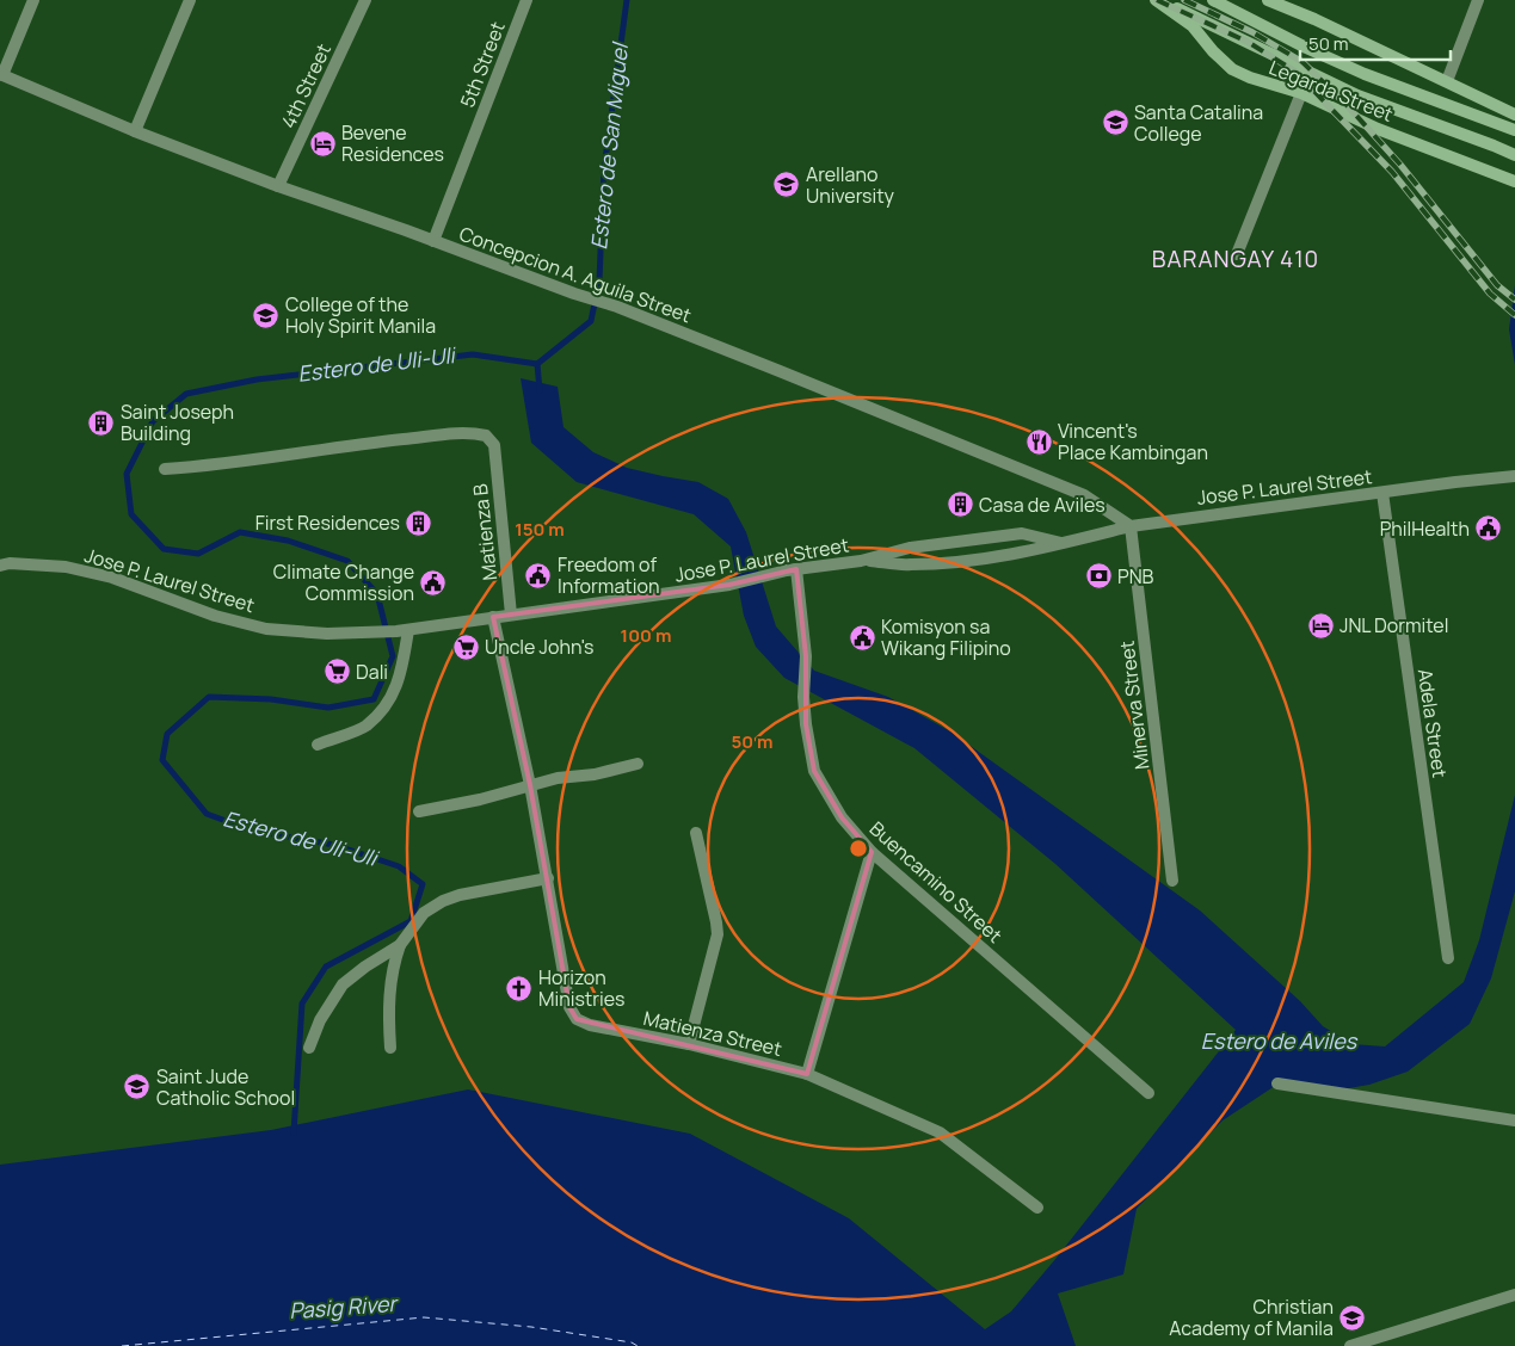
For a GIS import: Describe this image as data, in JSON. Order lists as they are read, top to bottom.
{
  "streets": {
    "main road": ["Legarda Street"],
    "street": [
      "5th Street",
      "4th Street",
      "Concepcion A. Aguila Street",
      "Jose P. Laurel Street",
      "Matienza B",
      "Minerva Street",
      "Adela Street",
      "Buencamino Street",
      "Matienza Street"
    ]
  },
  "crossings": [
    ["5th Street", "Concepcion A. Aguila Street"],
    ["4th Street", "Concepcion A. Aguila Street"],
    ["Concepcion A. Aguila Street", "Jose P. Laurel Street"],
    ["Concepcion A. Aguila Street", "Minerva Street"],
    ["Jose P. Laurel Street", "Matienza B"],
    ["Jose P. Laurel Street", "Minerva Street"],
    ["Jose P. Laurel Street", "Adela Street"],
    ["Jose P. Laurel Street", "Buencamino Street"],
    ["Jose P. Laurel Street", "Matienza Street"]
  ],
  "districts": ["BARANGAY 410"],
  "water": [
    "Estero de San Miguel",
    "Estero de Uli-Uli",
    "Estero de Aviles",
    "Pasig River"
  ],
  "places": {
    "school or university": [
      "Santa Catalina College",
      "Arellano University",
      "College of the Holy Spirit Manila",
      "Saint Jude Catholic School",
      "Christian Academy of Manila"
    ],
    "hotel": ["Bevene Residences", "JNL Dormitel"],
    "building": ["Saint Joseph Building", "Casa de Aviles", "First Residences"],
    "restaurant": ["Vincent's Place Kambingan"],
    "public building": [
      "PhilHealth",
      "Freedom of Information",
      "Climate Change Commission",
      "Komisyon sa Wikang Filipino"
    ],
    "bank": ["PNB"],
    "supermarket": ["Uncle John's", "Dali"],
    "church": ["Horizon Ministries"]
  },
  "scale_bar": "50 m",
  "rings": ["150 m", "100 m", "50 m"]
}
